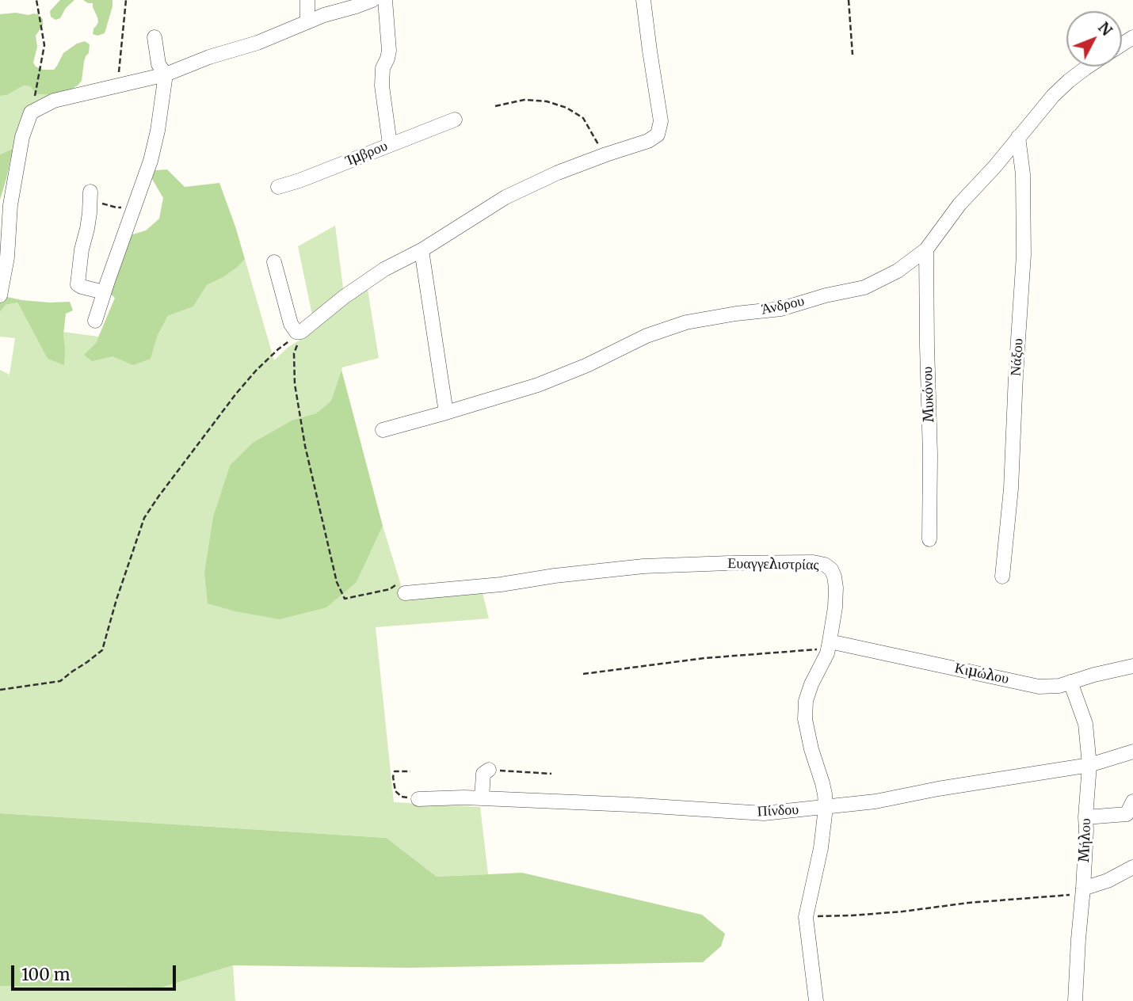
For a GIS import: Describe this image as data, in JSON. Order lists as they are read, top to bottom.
{
  "streets": {
    "street": [
      "Ίμβρου",
      "Άνδρου",
      "Νάξου",
      "Μυκόνου",
      "Ευαγγελιστρίας",
      "Κιμώλου",
      "Πίνδου",
      "Μήλου"
    ]
  },
  "crossings": [
    ["Άνδρου", "Νάξου"],
    ["Άνδρου", "Μυκόνου"],
    ["Ευαγγελιστρίας", "Κιμώλου"],
    ["Ευαγγελιστρίας", "Πίνδου"],
    ["Κιμώλου", "Μήλου"],
    ["Πίνδου", "Μήλου"]
  ],
  "scale_bar": "100 m",
  "north": "top right"
}
